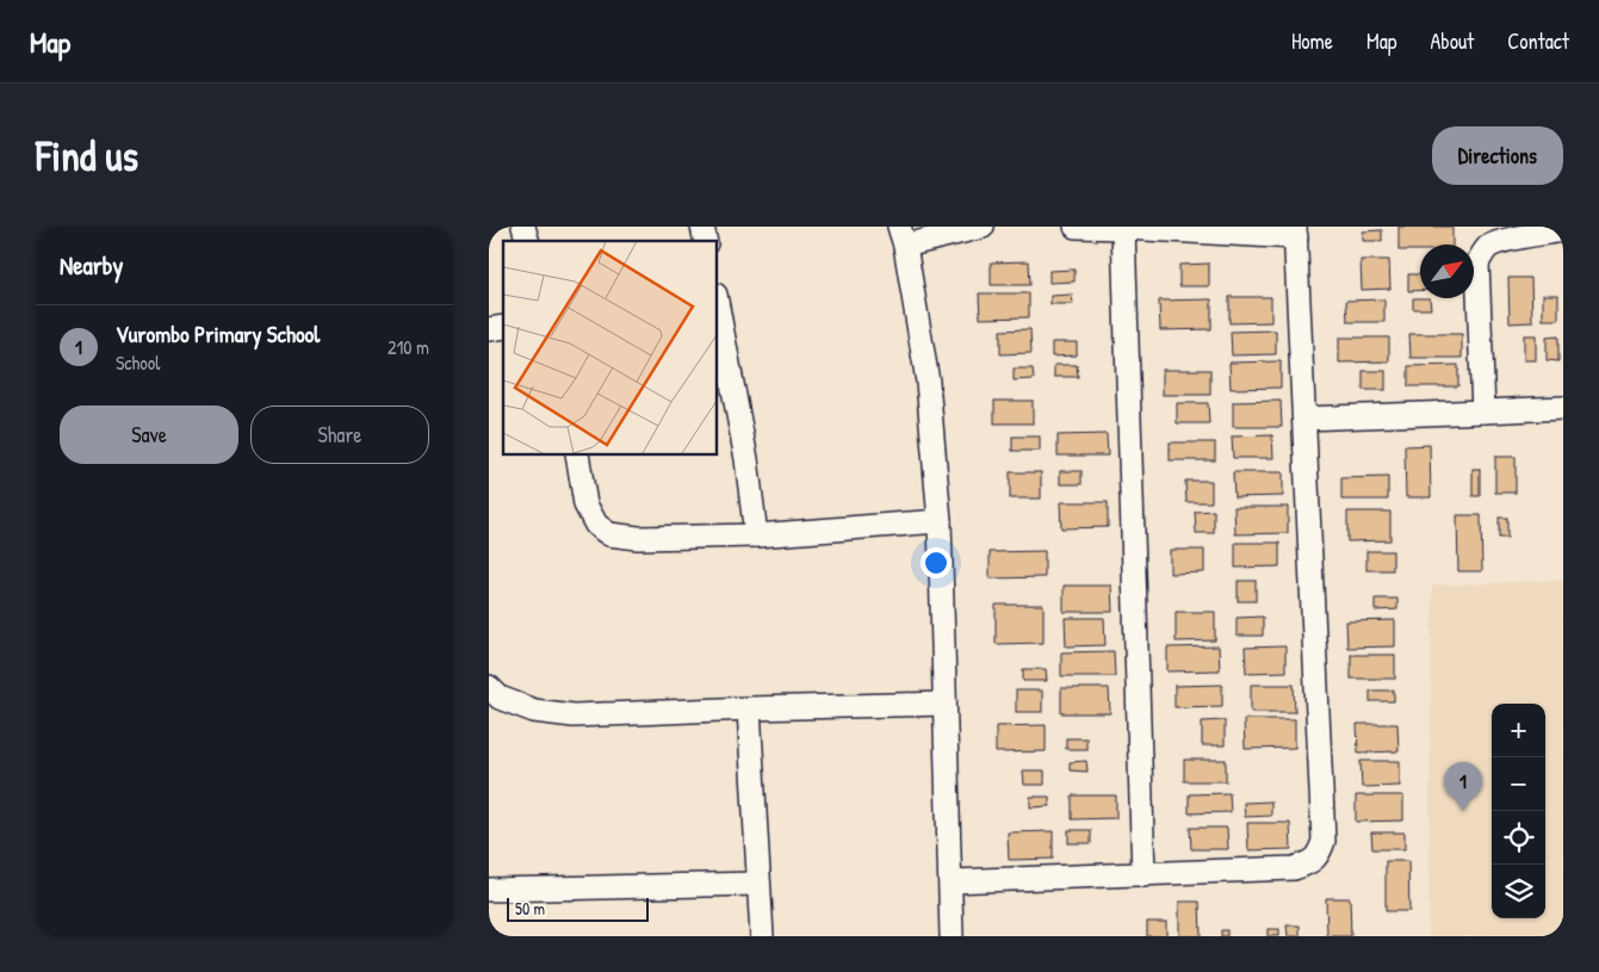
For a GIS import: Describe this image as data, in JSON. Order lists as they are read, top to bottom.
{
  "scale_bar": "50 m",
  "north": "top right",
  "page": {
    "header": "Map",
    "nav": [
      "Home",
      "Map",
      "About",
      "Contact"
    ],
    "buttons": [
      "Directions",
      ["Save", "Share"]
    ],
    "title": "Find us",
    "heading": "Nearby",
    "list": [
      {
        "mark": "1",
        "name": "Vurombo Primary School",
        "note": "School",
        "value": "210 m"
      }
    ],
    "map_buttons": ["+", "−"],
    "pins": "1",
    "scale": "50 m"
  }
}
